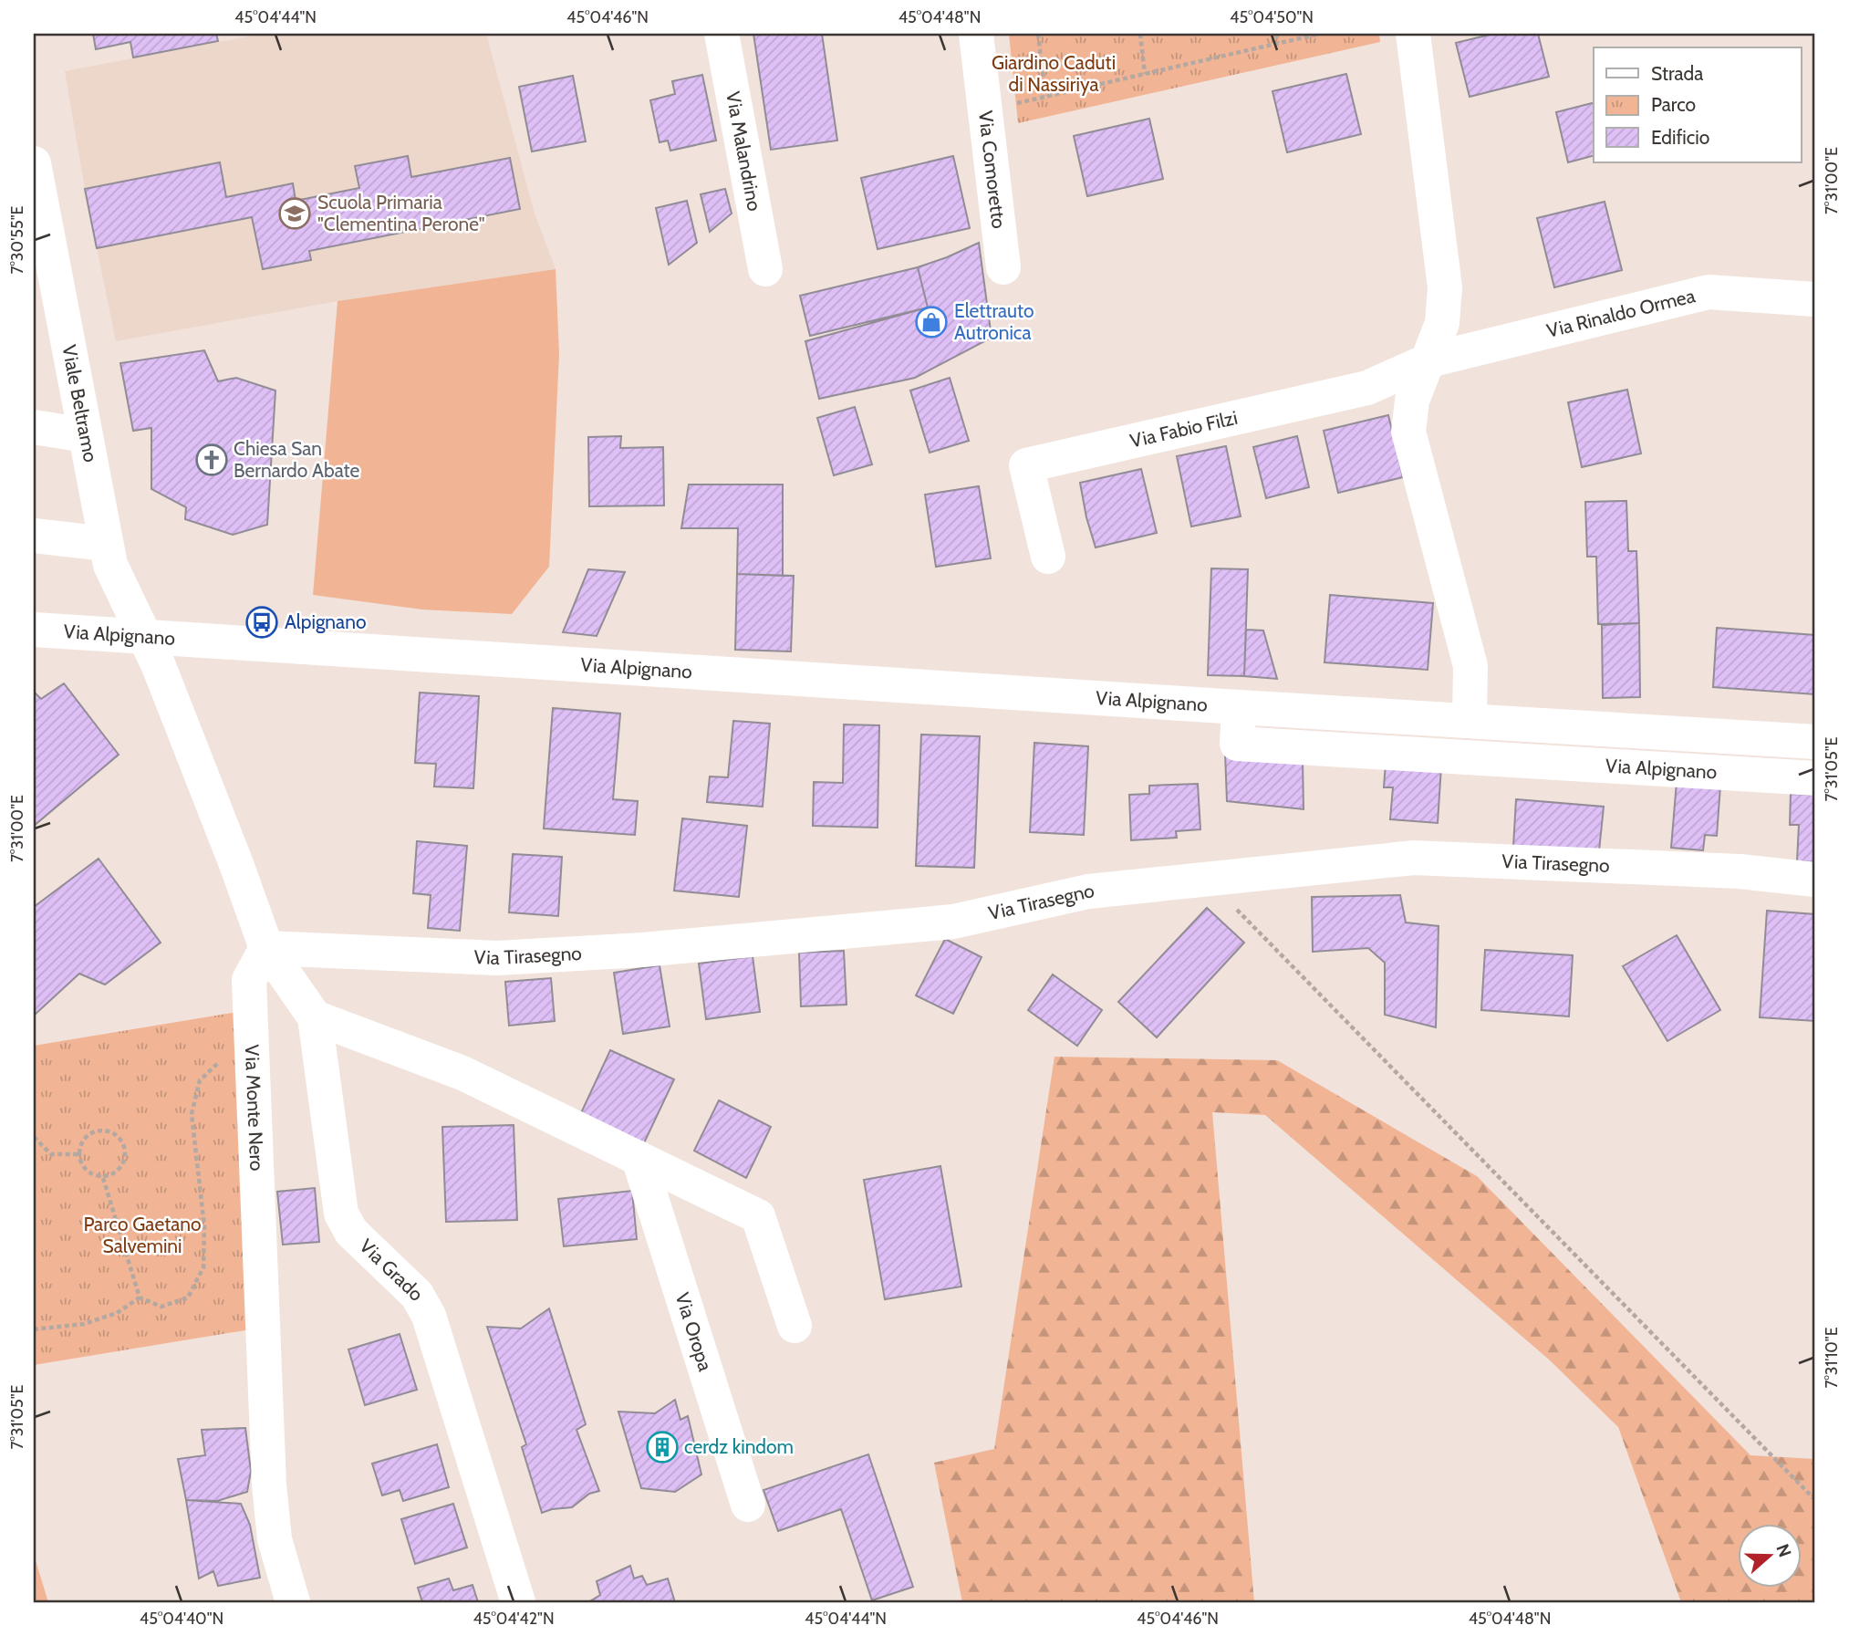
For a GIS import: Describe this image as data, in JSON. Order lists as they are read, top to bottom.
{
  "streets": {
    "street": [
      "Via Malandrino",
      "Via Comoretto",
      "Via Rinaldo Ormea",
      "Viale Beltramo",
      "Via Fabio Filzi",
      "Via Alpignano",
      "Via Tirasegno",
      "Via Monte Nero",
      "Via Grado",
      "Via Oropa"
    ]
  },
  "crossings": [
    ["Via Rinaldo Ormea", "Via Fabio Filzi"],
    ["Viale Beltramo", "Via Alpignano"],
    ["Via Tirasegno", "Via Monte Nero"],
    ["Via Tirasegno", "Via Grado"],
    ["Via Monte Nero", "Via Grado"]
  ],
  "parks": ["Giardino Caduti di Nassiriya", "Parco Gaetano Salvemini"],
  "places": {
    "school or university": ["Scuola Primaria \"Clementina Perone\""],
    "shop": ["Elettrauto Autronica"],
    "church": ["Chiesa San Bernardo Abate"],
    "bus stop": ["Alpignano"],
    "building": ["cerdz kindom"]
  },
  "legend": ["Strada", "Parco", "Edificio"],
  "north": "right",
  "coordinates": [
    "45°04'44\"N",
    "45°04'46\"N",
    "45°04'48\"N",
    "45°04'50\"N",
    "7°31'00\"E",
    "7°30'55\"E",
    "7°31'05\"E",
    "7°31'10\"E",
    "45°04'40\"N",
    "45°04'42\"N"
  ]
}
